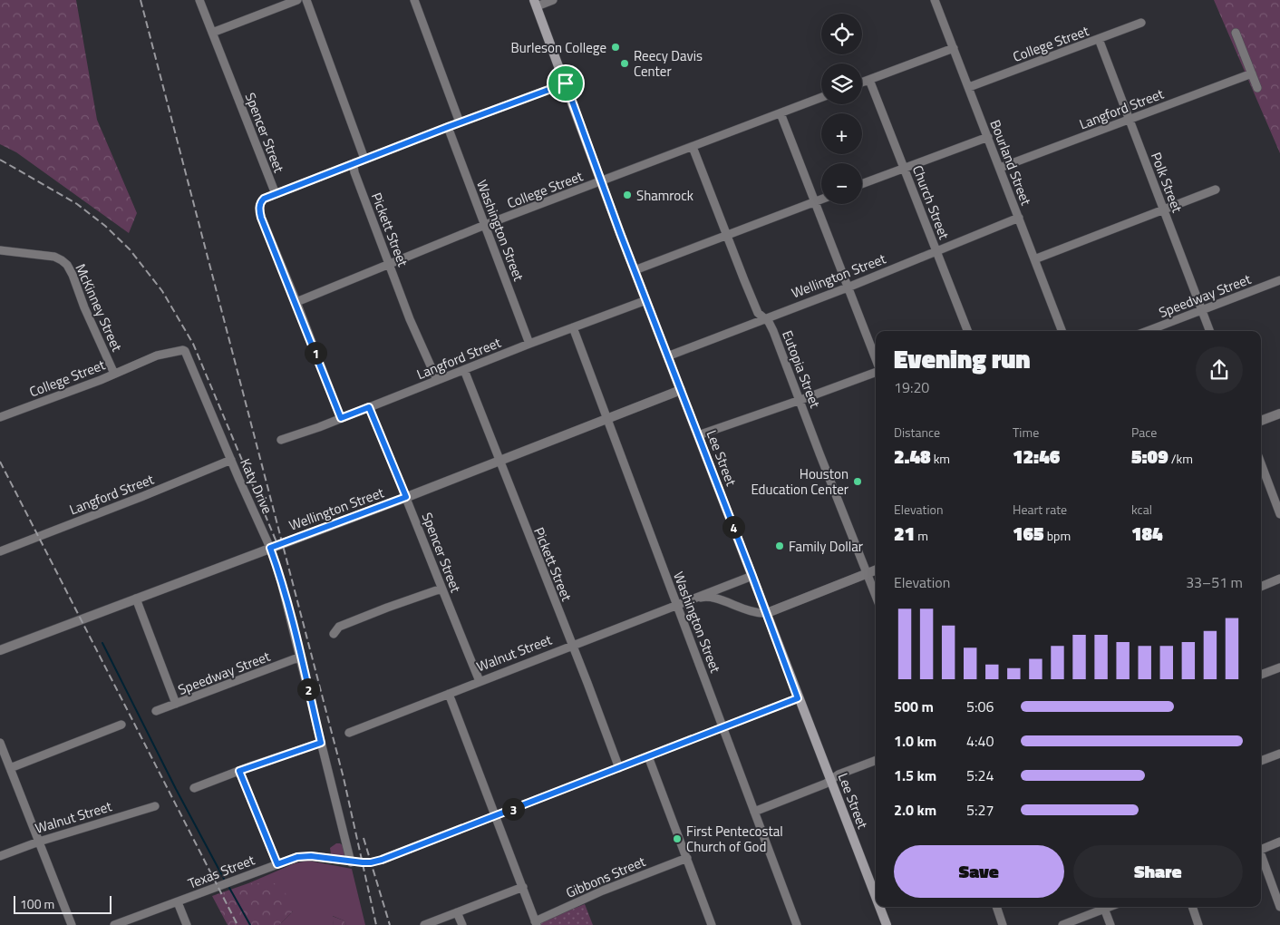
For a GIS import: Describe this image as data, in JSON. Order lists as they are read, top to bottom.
{
  "streets": {
    "main road": ["Lee Street"],
    "street": [
      "College Street",
      "Langford Street",
      "Spencer Street",
      "Bourland Street",
      "Polk Street",
      "Church Street",
      "Pickett Street",
      "Washington Street",
      "Wellington Street",
      "Speedway Street",
      "McKinney Street",
      "Eutopia Street",
      "Katy Drive",
      "Walnut Street",
      "Texas Street",
      "Gibbons Street"
    ]
  },
  "crossings": [
    ["College Street", "Spencer Street"],
    ["College Street", "Bourland Street"],
    ["College Street", "Polk Street"],
    ["College Street", "Pickett Street"],
    ["College Street", "Washington Street"],
    ["College Street", "McKinney Street"],
    ["College Street", "Eutopia Street"],
    ["College Street", "Lee Street"],
    ["College Street", "Katy Drive"],
    ["Langford Street", "Spencer Street"],
    ["Langford Street", "Bourland Street"],
    ["Langford Street", "Polk Street"],
    ["Langford Street", "Pickett Street"],
    ["Langford Street", "Washington Street"],
    ["Langford Street", "Lee Street"],
    ["Langford Street", "Katy Drive"],
    ["Spencer Street", "Wellington Street"],
    ["Spencer Street", "Walnut Street"],
    ["Bourland Street", "Wellington Street"],
    ["Polk Street", "Speedway Street"],
    ["Church Street", "Wellington Street"],
    ["Pickett Street", "Wellington Street"],
    ["Pickett Street", "Walnut Street"],
    ["Pickett Street", "Texas Street"],
    ["Washington Street", "Wellington Street"],
    ["Washington Street", "Walnut Street"],
    ["Washington Street", "Texas Street"],
    ["Wellington Street", "Eutopia Street"],
    ["Wellington Street", "Lee Street"],
    ["Wellington Street", "Katy Drive"],
    ["Speedway Street", "Katy Drive"],
    ["Lee Street", "Walnut Street"],
    ["Lee Street", "Texas Street"],
    ["Katy Drive", "Texas Street"]
  ],
  "places": [
    "Burleson College",
    "Reecy Davis Center",
    "Shamrock",
    "Houston Education Center",
    "Family Dollar",
    "First Pentecostal Church of God"
  ],
  "scale_bar": "100 m",
  "page": {
    "map_buttons": ["+", "−"],
    "heading": ["Evening run", "19:20"],
    "pins": [
      "1",
      "4",
      "2",
      "3"
    ],
    "stats": [
      ["Distance", "2.48 km"],
      ["Time", "12:46"],
      ["Pace", "5:09 /km"],
      ["Elevation", "21 m"],
      ["Heart rate", "165 bpm"],
      ["kcal", "184"]
    ],
    "chart": ["Elevation", "33–51 m"],
    "list": [
      {
        "name": "500 m",
        "note": "5:06"
      },
      {
        "name": "1.0 km",
        "note": "4:40"
      },
      {
        "name": "1.5 km",
        "note": "5:24"
      },
      {
        "name": "2.0 km",
        "note": "5:27"
      }
    ],
    "buttons": ["Save", "Share"],
    "scale": "100 m"
  }
}
